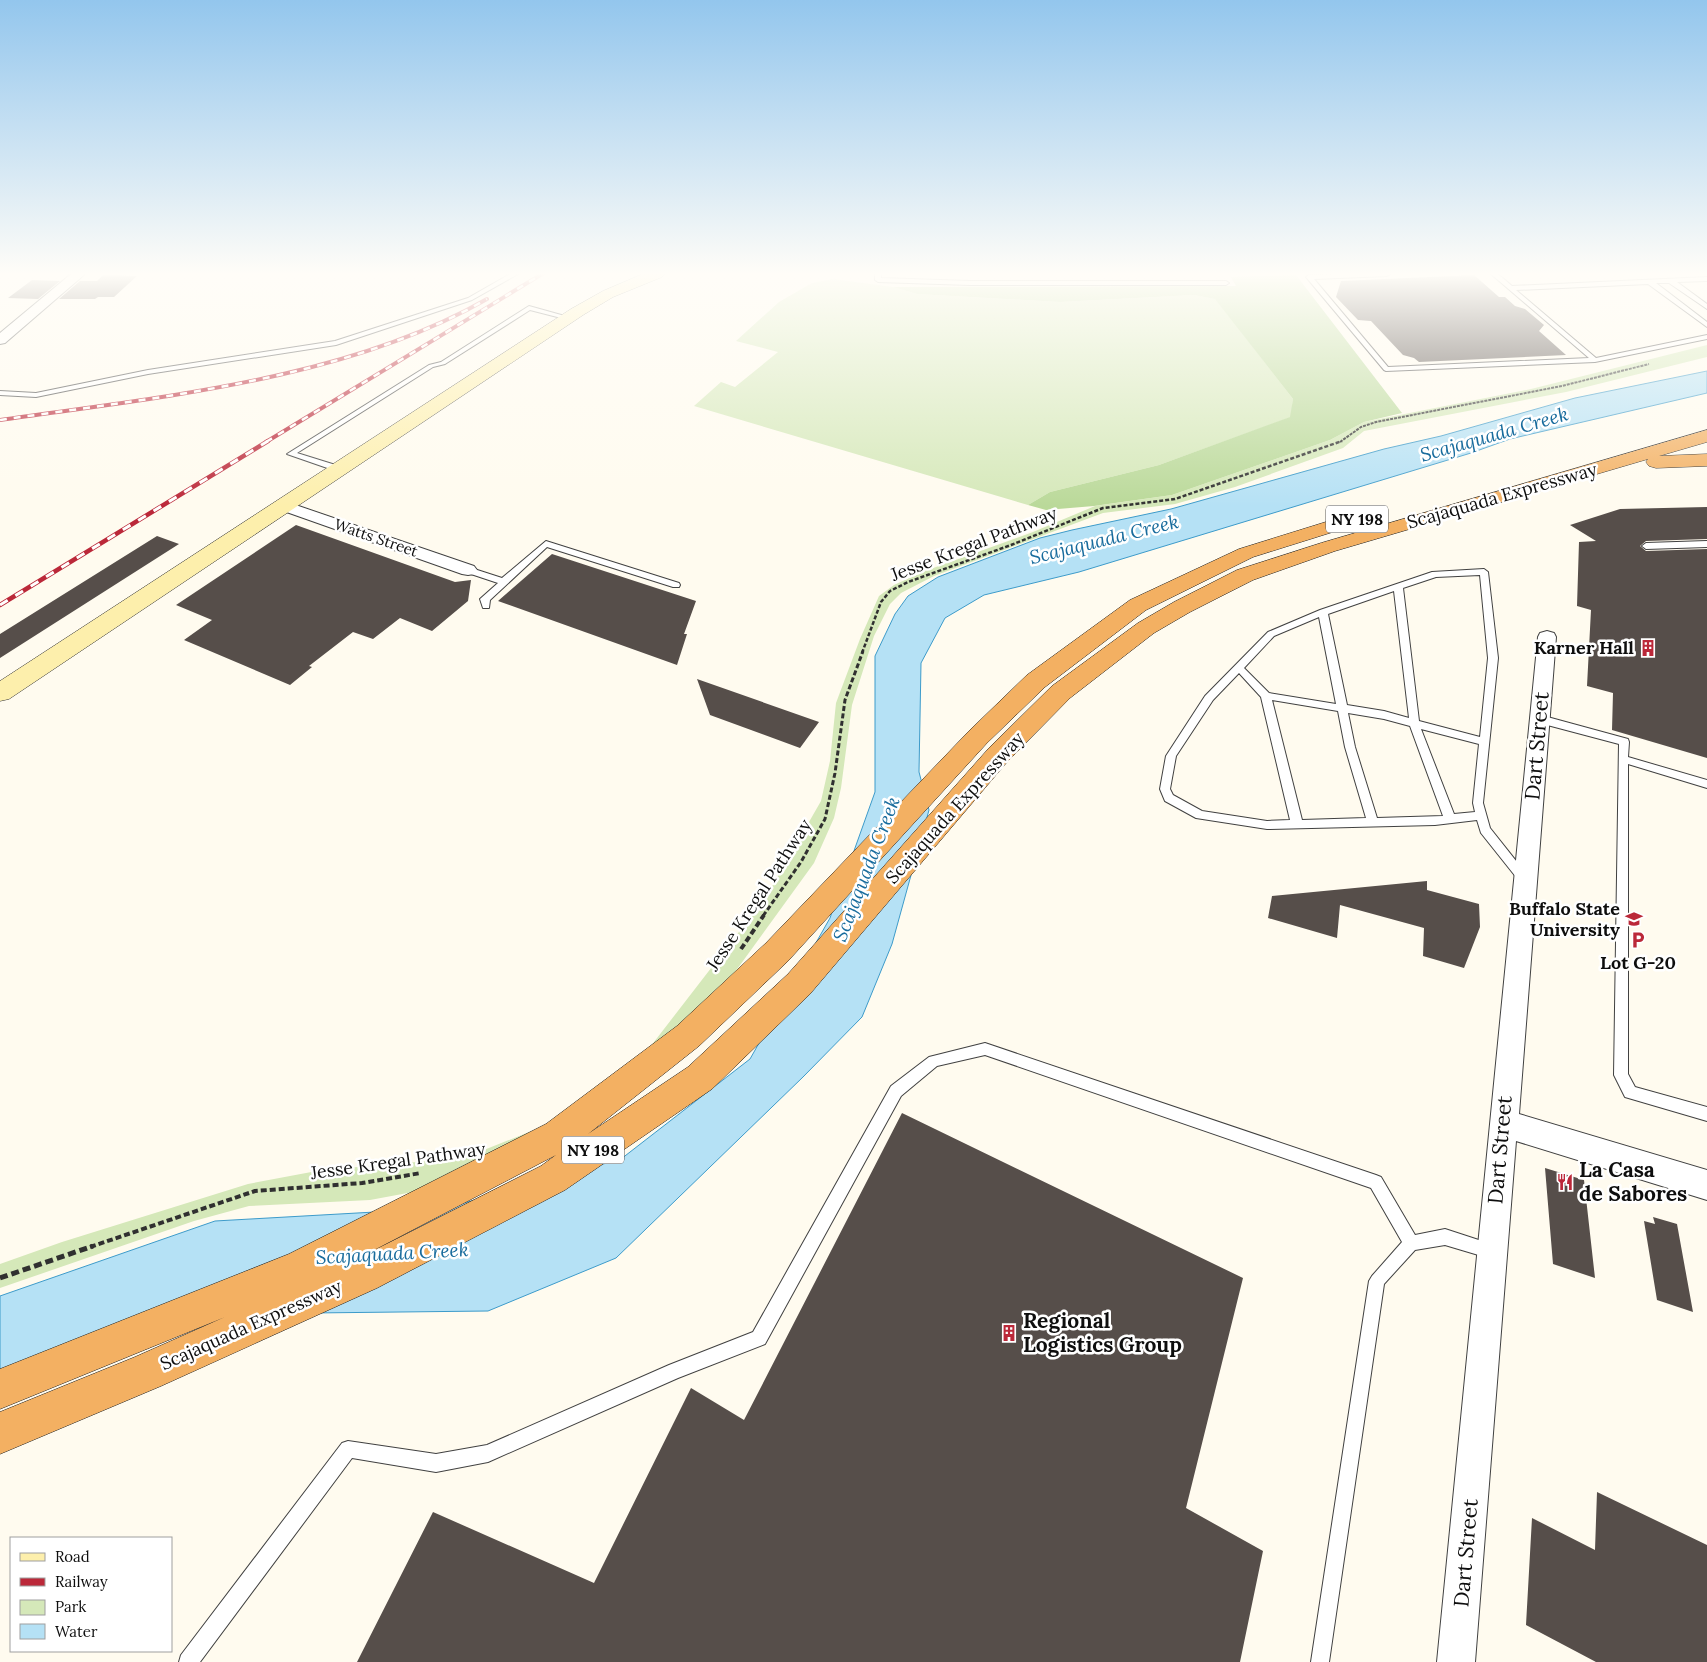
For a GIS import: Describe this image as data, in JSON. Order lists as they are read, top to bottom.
{
  "streets": {
    "highway": ["Scajaquada Expressway", "NY 198"],
    "street": ["Watts Street", "Dart Street"],
    "path": ["Jesse Kregal Pathway"]
  },
  "water": ["Scajaquada Creek"],
  "places": {
    "building": ["Karner Hall", "Regional Logistics Group"],
    "school or university": ["Buffalo State University"],
    "parking": ["Lot G-20"],
    "restaurant": ["La Casa de Sabores"]
  },
  "legend": [
    "Road",
    "Railway",
    "Park",
    "Water"
  ]
}
